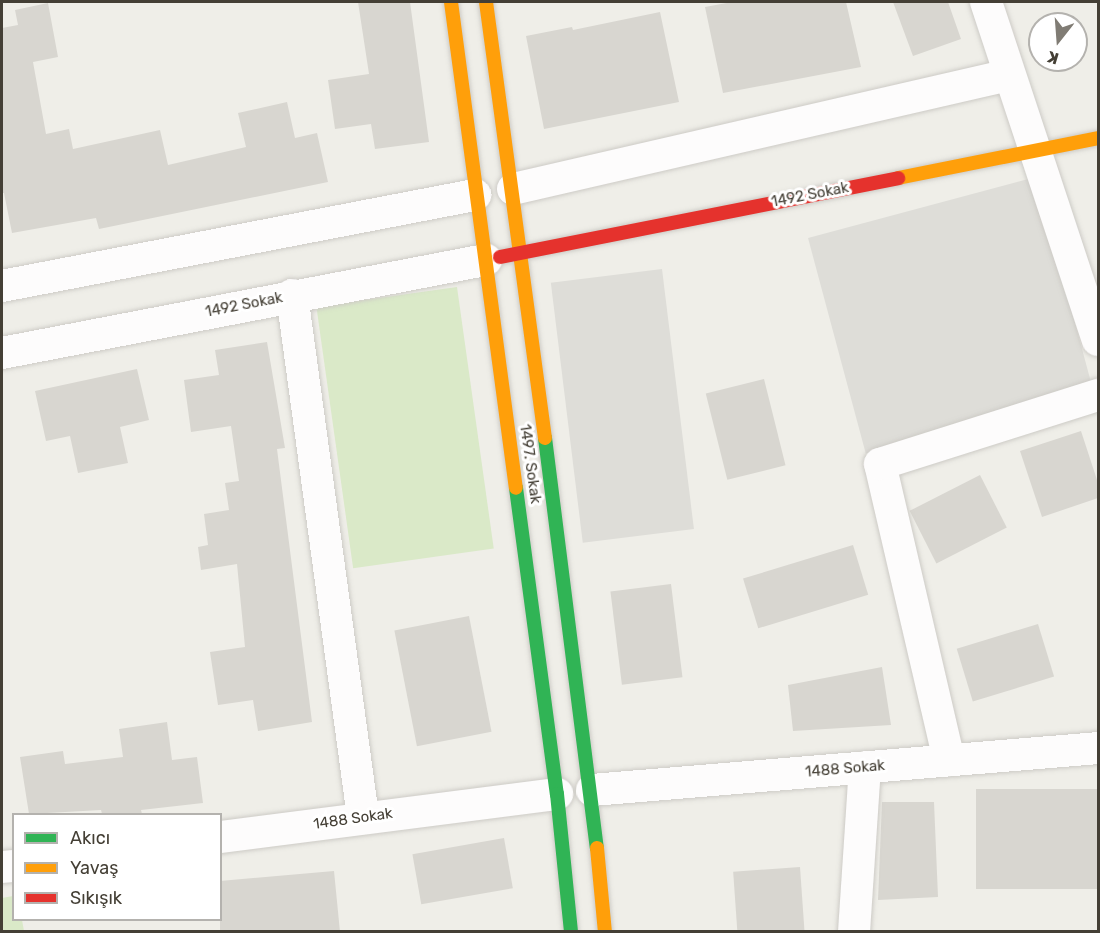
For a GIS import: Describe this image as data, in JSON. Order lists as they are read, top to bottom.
{
  "streets": {
    "street": ["1492 Sokak", "1497. Sokak", "1488 Sokak"]
  },
  "crossings": [
    ["1492 Sokak", "1497. Sokak"],
    ["1497. Sokak", "1488 Sokak"]
  ],
  "legend": ["Akıcı", "Yavaş", "Sıkışık"],
  "north": "bottom"
}
